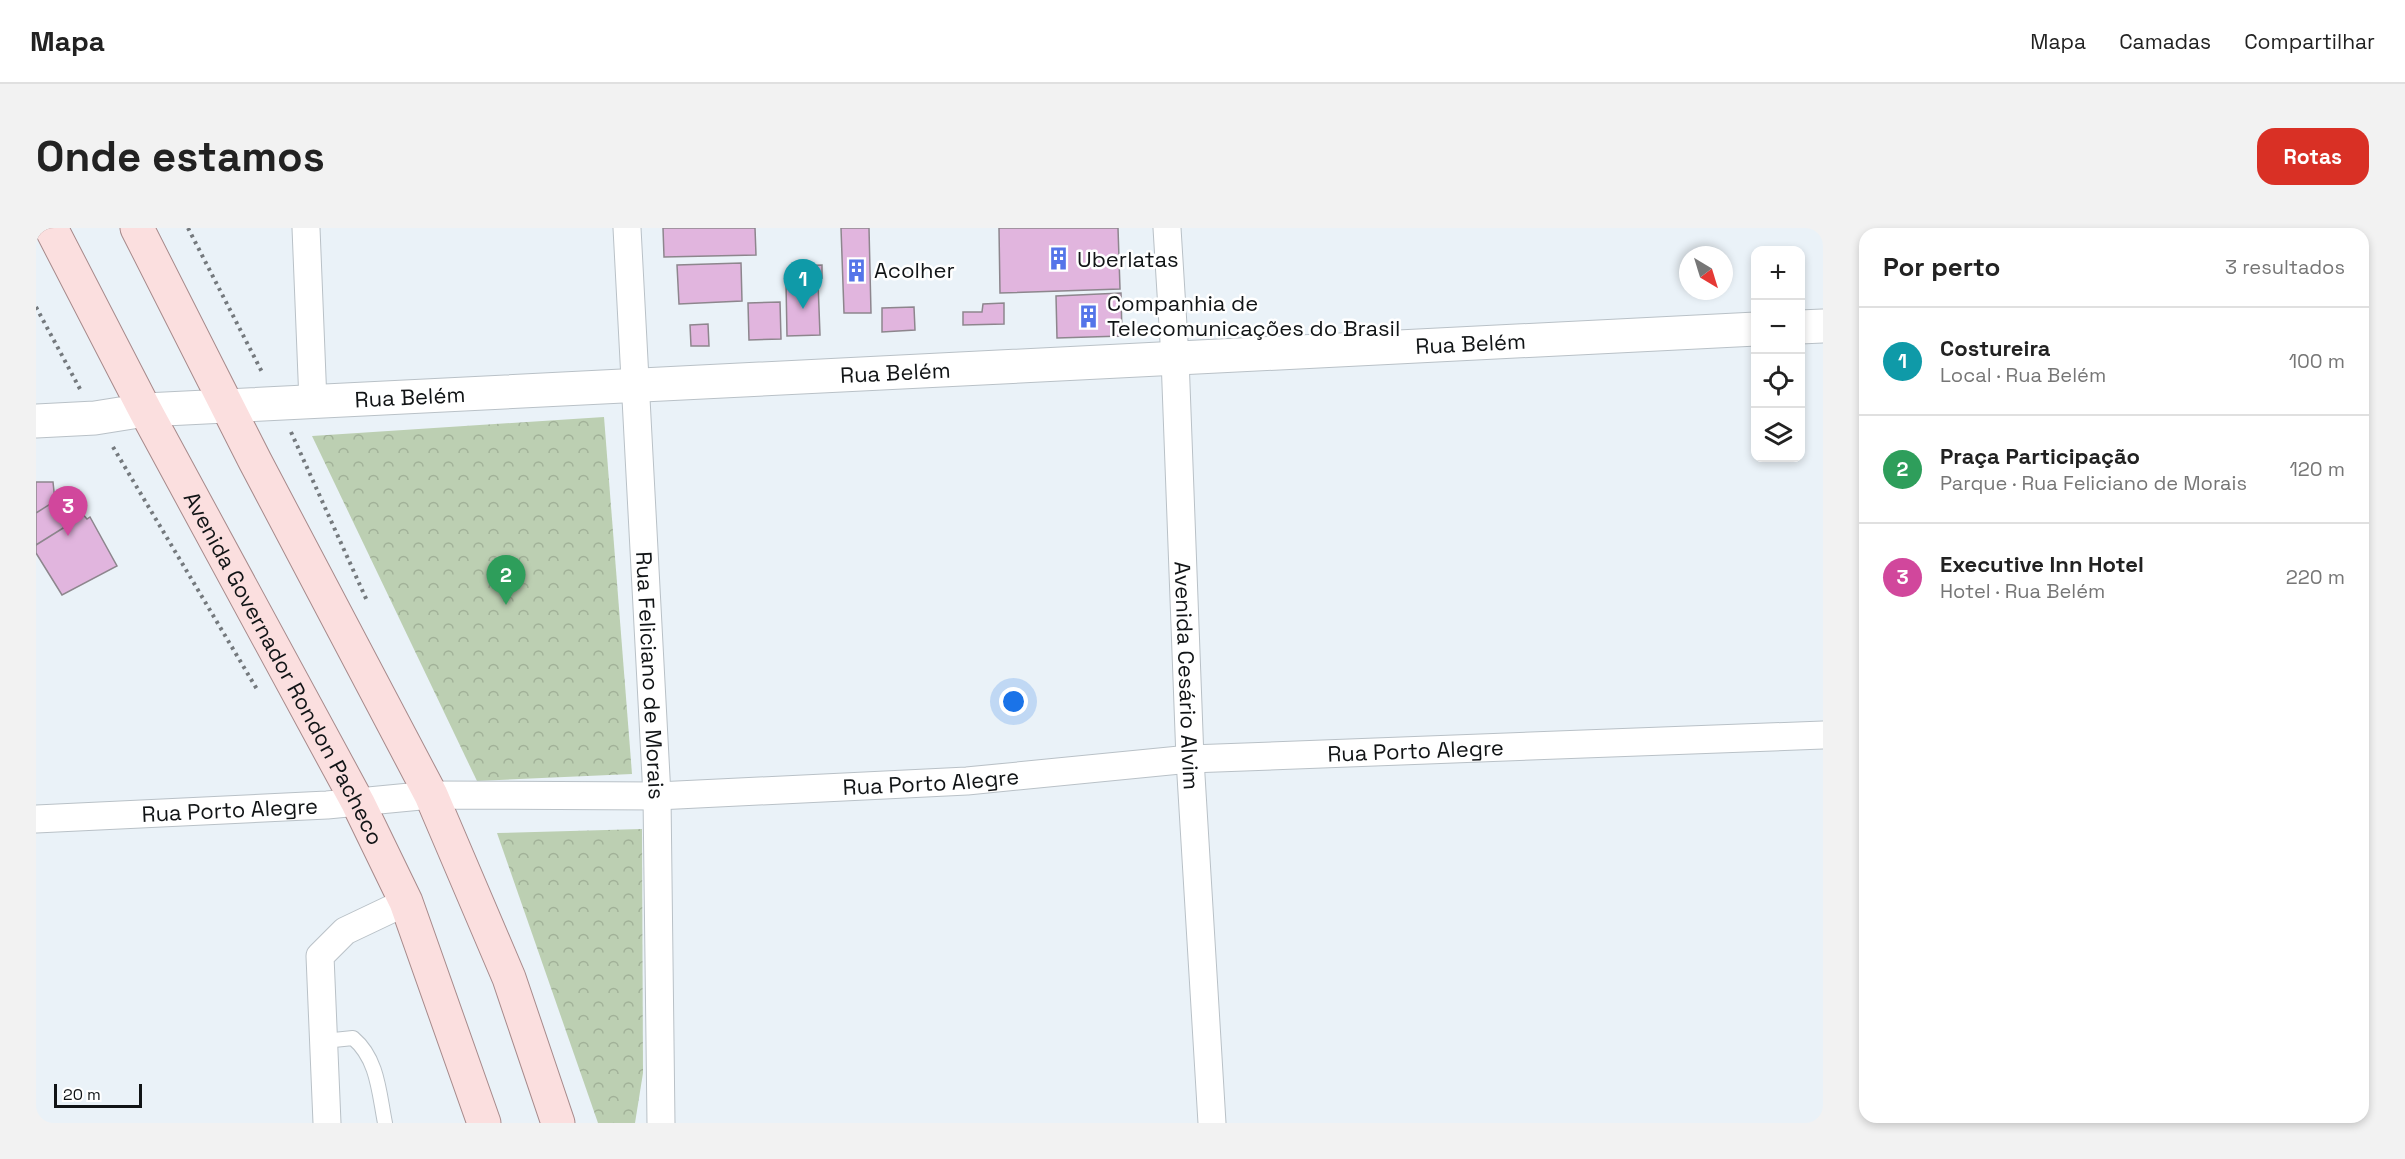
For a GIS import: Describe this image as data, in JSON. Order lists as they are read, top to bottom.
{
  "streets": {
    "main road": ["Avenida Governador Rondon Pacheco"],
    "street": [
      "Rua Belém",
      "Rua Feliciano de Morais",
      "Avenida Cesário Alvim",
      "Rua Porto Alegre"
    ]
  },
  "crossings": [
    ["Rua Belém", "Avenida Governador Rondon Pacheco"],
    ["Rua Belém", "Rua Feliciano de Morais"],
    ["Rua Belém", "Avenida Cesário Alvim"],
    ["Avenida Governador Rondon Pacheco", "Rua Porto Alegre"],
    ["Rua Feliciano de Morais", "Rua Porto Alegre"],
    ["Avenida Cesário Alvim", "Rua Porto Alegre"]
  ],
  "places": {
    "building": ["Uberlatas", "Acolher", "Companhia de Telecomunicações do Brasil"]
  },
  "scale_bar": "20 m",
  "north": "bottom right",
  "page": {
    "header": "Mapa",
    "nav": ["Mapa", "Camadas", "Compartilhar"],
    "buttons": "Rotas",
    "title": "Onde estamos",
    "heading": ["Por perto", "3 resultados"],
    "map_buttons": ["+", "−"],
    "pins": ["1", "3", "2"],
    "list": [
      {
        "mark": "1",
        "name": "Costureira",
        "note": "Local · Rua Belém",
        "value": "100 m"
      },
      {
        "mark": "2",
        "name": "Praça Participação",
        "note": "Parque · Rua Feliciano de Morais",
        "value": "120 m"
      },
      {
        "mark": "3",
        "name": "Executive Inn Hotel",
        "note": "Hotel · Rua Belém",
        "value": "220 m"
      }
    ],
    "scale": "20 m"
  }
}
